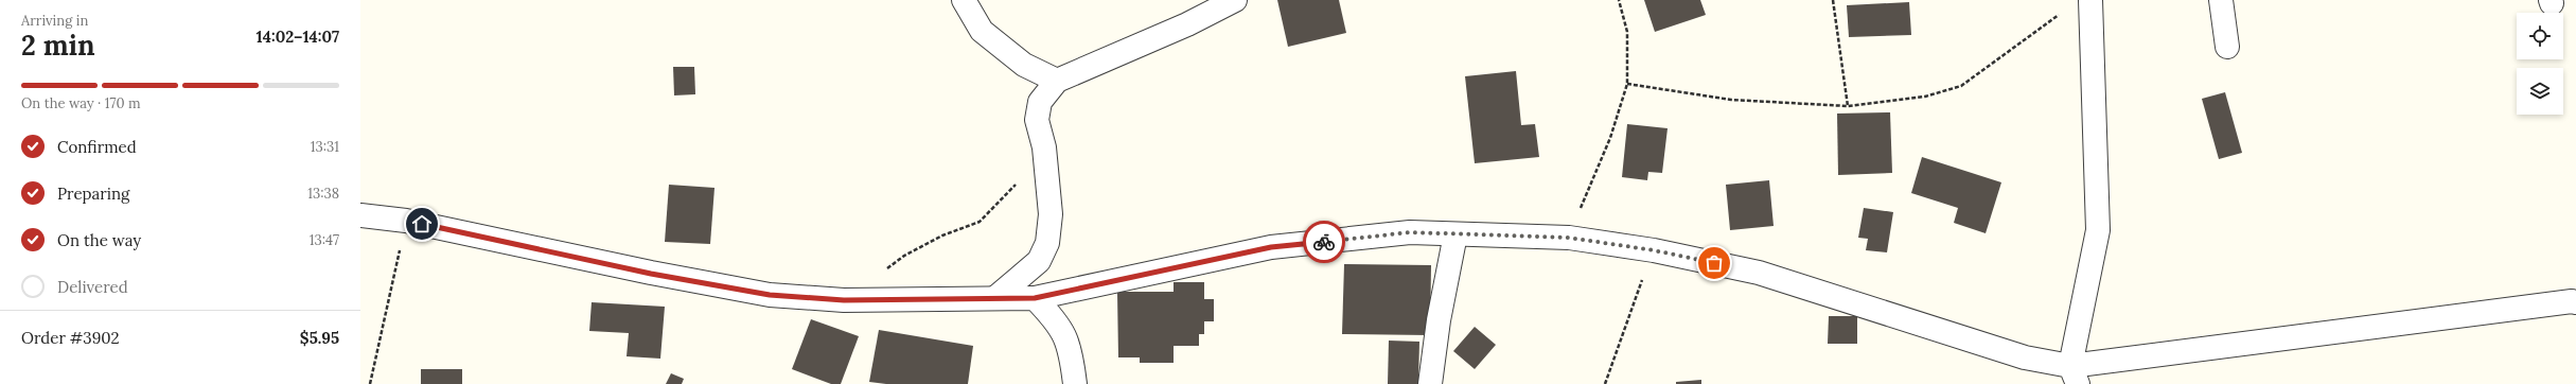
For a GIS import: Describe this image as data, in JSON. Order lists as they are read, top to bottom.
{
  "page": {
    "heading": ["2 min", "Arriving in", "14:02–14:07"],
    "panel": ["Order #3902", "$5.95"],
    "bar": "On the way · 170 m",
    "list": [
      ["Confirmed", "13:31"],
      ["Preparing", "13:38"],
      ["On the way", "13:47"],
      "Delivered"
    ]
  }
}
